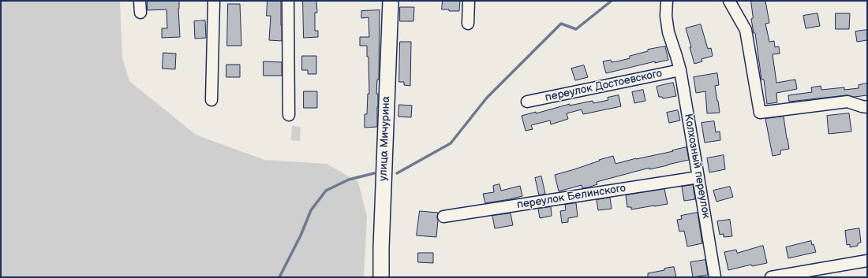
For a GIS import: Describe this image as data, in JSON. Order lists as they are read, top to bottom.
{
  "streets": {
    "street": [
      "переулок Достоевского",
      "улица Мичурина",
      "Колхозный переулок",
      "переулок Белинского"
    ]
  },
  "crossings": [
    ["переулок Достоевского", "Колхозный переулок"],
    ["Колхозный переулок", "переулок Белинского"]
  ]
}
